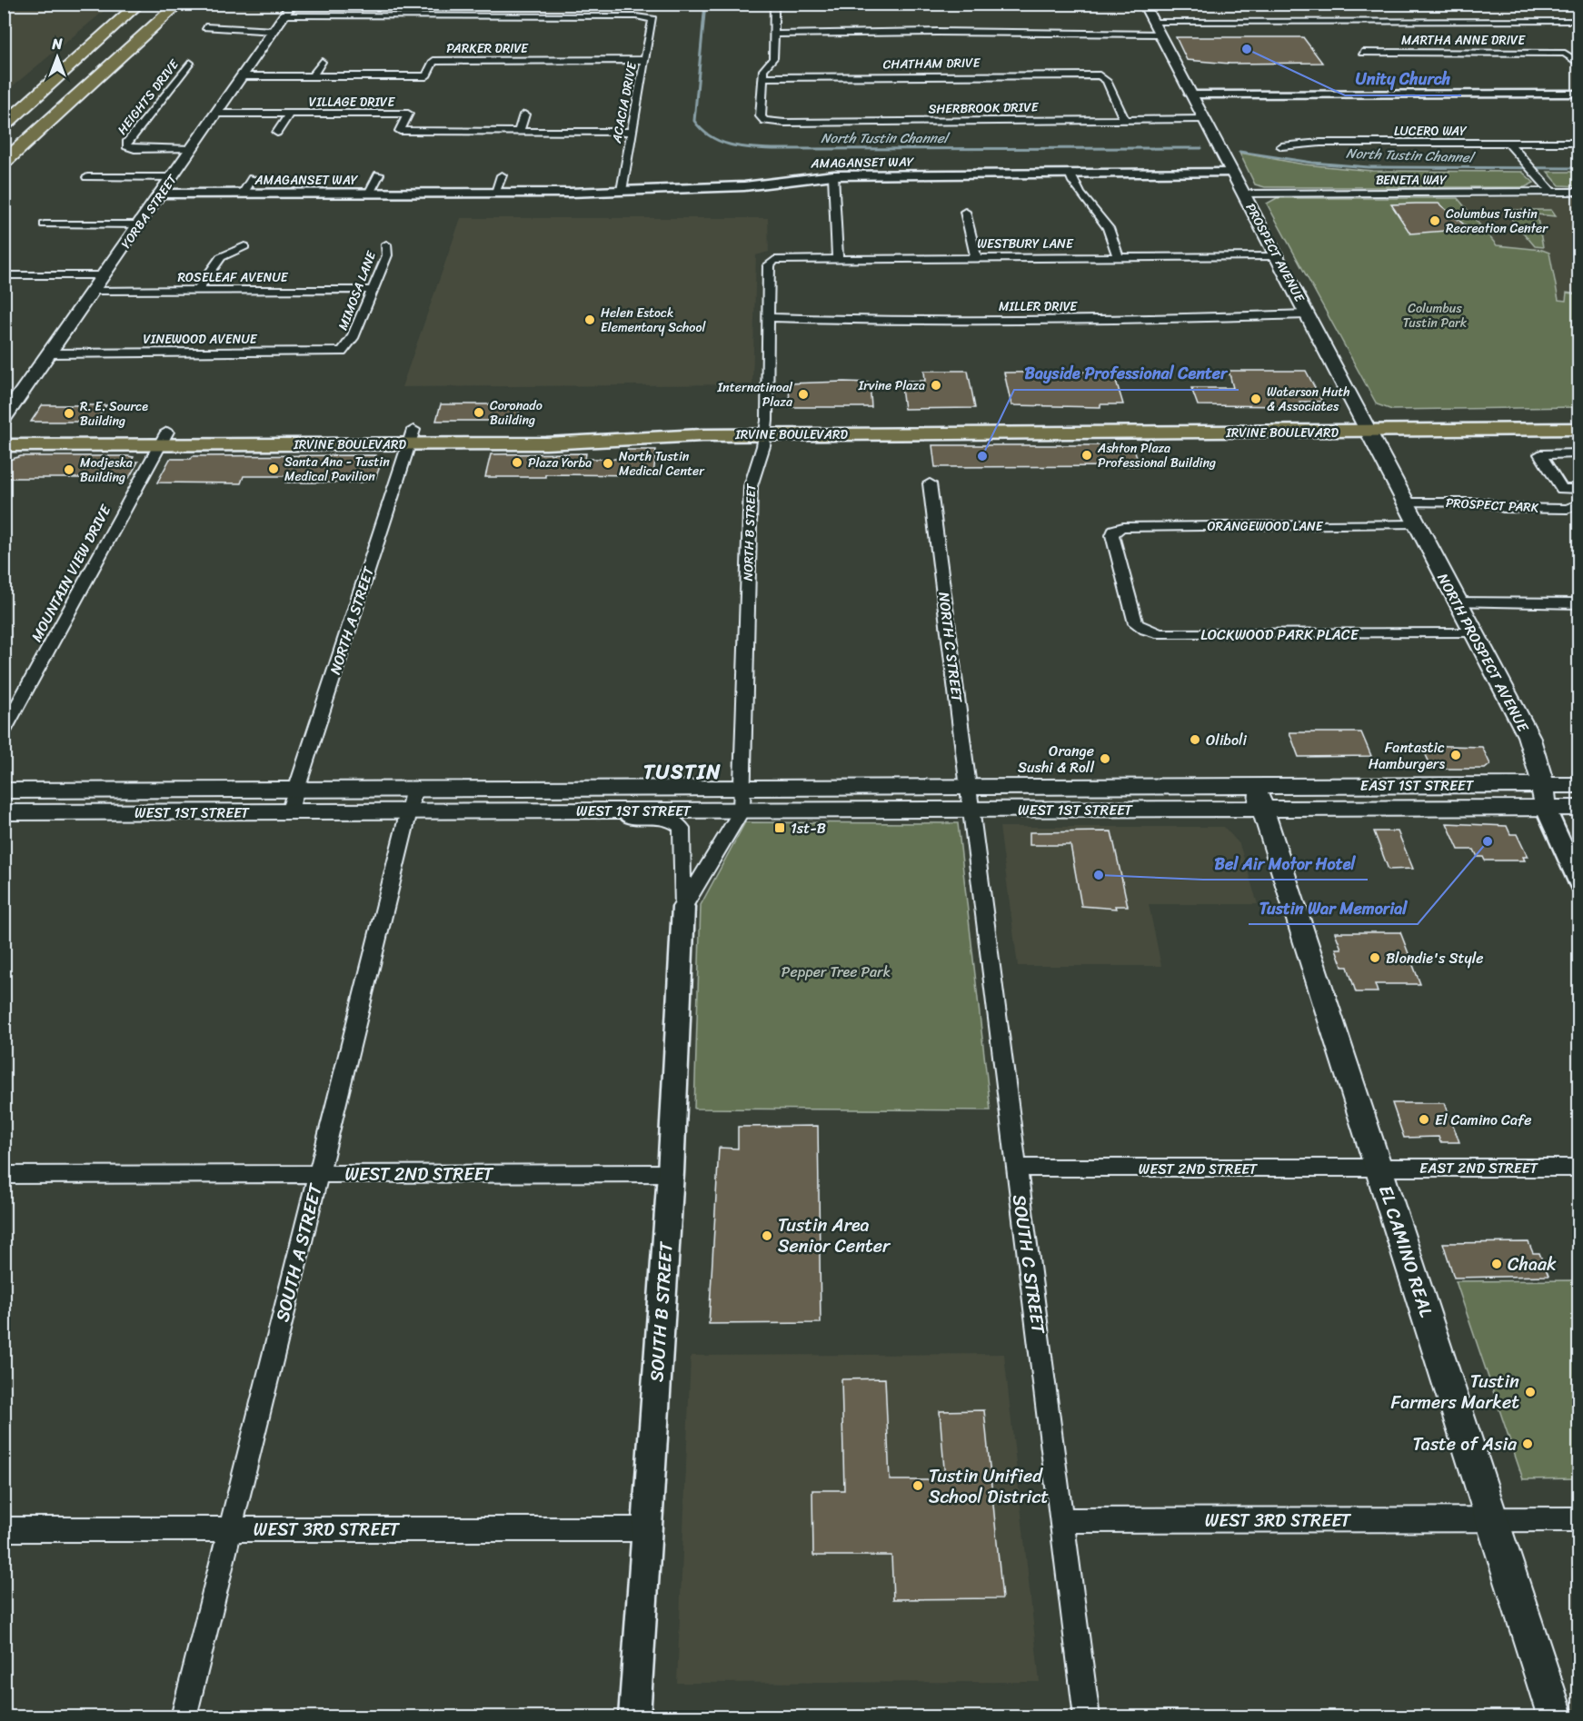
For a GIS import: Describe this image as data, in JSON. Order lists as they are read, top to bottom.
{
  "streets": {
    "main road": [
      "YORBA STREET",
      "PROSPECT AVENUE",
      "IRVINE BOULEVARD",
      "NORTH PROSPECT AVENUE",
      "EAST 1ST STREET",
      "WEST 1ST STREET",
      "EL CAMINO REAL"
    ],
    "street": [
      "MARTHA ANNE DRIVE",
      "PARKER DRIVE",
      "CHATHAM DRIVE",
      "HEIGHTS DRIVE",
      "VILLAGE DRIVE",
      "ACACIA DRIVE",
      "SHERBROOK DRIVE",
      "LUCERO WAY",
      "AMAGANSET WAY",
      "BENETA WAY",
      "WESTBURY LANE",
      "ROSELEAF AVENUE",
      "MIMOSA LANE",
      "MILLER DRIVE",
      "VINEWOOD AVENUE",
      "PROSPECT PARK",
      "ORANGEWOOD LANE",
      "NORTH B STREET",
      "MOUNTAIN VIEW DRIVE",
      "NORTH A STREET",
      "LOCKWOOD PARK PLACE",
      "NORTH C STREET",
      "EAST 2ND STREET",
      "WEST 2ND STREET",
      "SOUTH A STREET",
      "SOUTH C STREET",
      "SOUTH B STREET",
      "WEST 3RD STREET"
    ]
  },
  "crossings": [
    ["PARKER DRIVE", "ACACIA DRIVE"],
    ["PARKER DRIVE", "YORBA STREET"],
    ["CHATHAM DRIVE", "SHERBROOK DRIVE"],
    ["HEIGHTS DRIVE", "YORBA STREET"],
    ["VILLAGE DRIVE", "ACACIA DRIVE"],
    ["VILLAGE DRIVE", "YORBA STREET"],
    ["ACACIA DRIVE", "AMAGANSET WAY"],
    ["SHERBROOK DRIVE", "PROSPECT AVENUE"],
    ["AMAGANSET WAY", "YORBA STREET"],
    ["AMAGANSET WAY", "PROSPECT AVENUE"],
    ["BENETA WAY", "PROSPECT AVENUE"],
    ["YORBA STREET", "ROSELEAF AVENUE"],
    ["YORBA STREET", "VINEWOOD AVENUE"],
    ["WESTBURY LANE", "PROSPECT AVENUE"],
    ["WESTBURY LANE", "NORTH B STREET"],
    ["PROSPECT AVENUE", "MILLER DRIVE"],
    ["PROSPECT AVENUE", "IRVINE BOULEVARD"],
    ["PROSPECT AVENUE", "PROSPECT PARK"],
    ["PROSPECT AVENUE", "NORTH PROSPECT AVENUE"],
    ["ROSELEAF AVENUE", "MIMOSA LANE"],
    ["MIMOSA LANE", "VINEWOOD AVENUE"],
    ["MILLER DRIVE", "NORTH B STREET"],
    ["IRVINE BOULEVARD", "NORTH B STREET"],
    ["IRVINE BOULEVARD", "MOUNTAIN VIEW DRIVE"],
    ["IRVINE BOULEVARD", "NORTH A STREET"],
    ["PROSPECT PARK", "NORTH PROSPECT AVENUE"],
    ["ORANGEWOOD LANE", "LOCKWOOD PARK PLACE"],
    ["ORANGEWOOD LANE", "NORTH PROSPECT AVENUE"],
    ["NORTH B STREET", "WEST 1ST STREET"],
    ["NORTH B STREET", "SOUTH B STREET"],
    ["NORTH A STREET", "WEST 1ST STREET"],
    ["LOCKWOOD PARK PLACE", "NORTH PROSPECT AVENUE"],
    ["NORTH C STREET", "WEST 1ST STREET"],
    ["NORTH C STREET", "SOUTH C STREET"],
    ["NORTH PROSPECT AVENUE", "EAST 1ST STREET"],
    ["EAST 1ST STREET", "WEST 1ST STREET"],
    ["EAST 1ST STREET", "EL CAMINO REAL"],
    ["WEST 1ST STREET", "EL CAMINO REAL"],
    ["WEST 1ST STREET", "SOUTH A STREET"],
    ["WEST 1ST STREET", "SOUTH C STREET"],
    ["WEST 1ST STREET", "SOUTH B STREET"],
    ["EAST 2ND STREET", "WEST 2ND STREET"],
    ["EAST 2ND STREET", "EL CAMINO REAL"],
    ["WEST 2ND STREET", "EL CAMINO REAL"],
    ["WEST 2ND STREET", "SOUTH A STREET"],
    ["WEST 2ND STREET", "SOUTH C STREET"],
    ["WEST 2ND STREET", "SOUTH B STREET"],
    ["EL CAMINO REAL", "WEST 3RD STREET"],
    ["SOUTH A STREET", "WEST 3RD STREET"],
    ["SOUTH C STREET", "WEST 3RD STREET"],
    ["SOUTH B STREET", "WEST 3RD STREET"]
  ],
  "districts": ["TUSTIN"],
  "water": ["North Tustin Channel"],
  "parks": ["Columbus Tustin Park", "Pepper Tree Park"],
  "places": {
    "other": [
      "Unity Church",
      "Columbus Tustin Recreation Center",
      "Helen Estock Elementary School",
      "Irvine Plaza",
      "Internatinoal Plaza",
      "Waterson Huth & Associates",
      "Coronado Building",
      "R. E. Source Building",
      "Ashton Plaza Professional Building",
      "Bayside Professional Center",
      "Plaza Yorba",
      "North Tustin Medical Center",
      "Santa Ana - Tustin Medical Pavilion",
      "Modjeska Building",
      "Oliboli",
      "Fantastic Hamburgers",
      "Orange Sushi & Roll",
      "Tustin War Memorial",
      "Bel Air Motor Hotel",
      "Blondie's Style",
      "El Camino Cafe",
      "Tustin Area Senior Center",
      "Chaak",
      "Tustin Farmers Market",
      "Taste of Asia",
      "Tustin Unified School District"
    ],
    "transit": ["1st-B"]
  },
  "north": "top"
}
